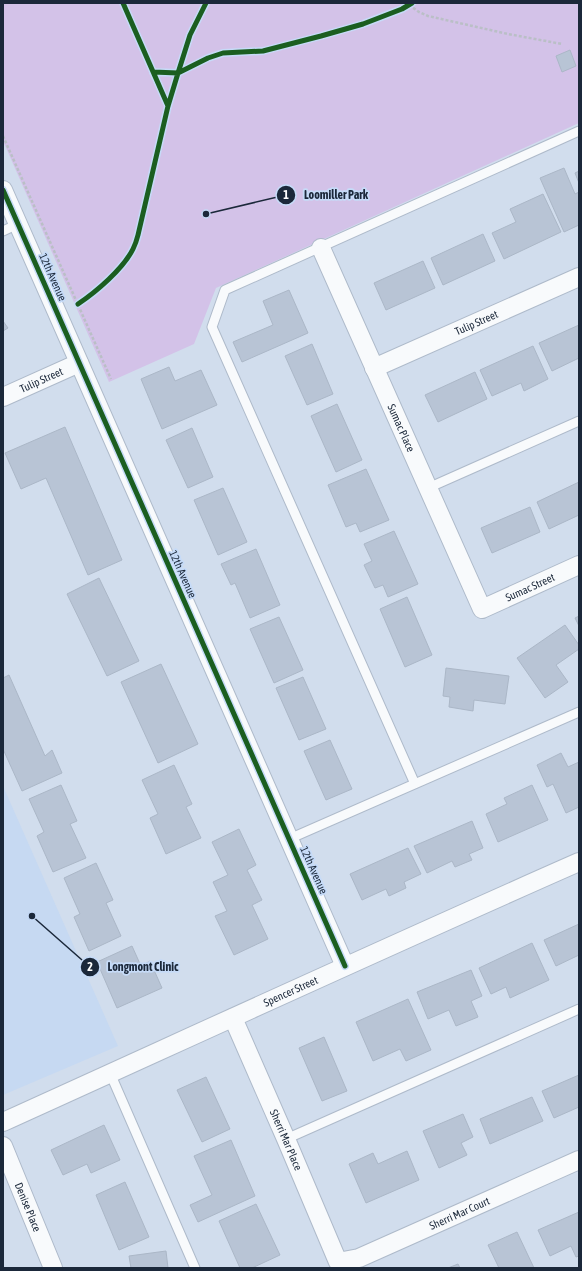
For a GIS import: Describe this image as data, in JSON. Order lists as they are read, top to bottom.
{
  "streets": {
    "street": [
      "12th Avenue",
      "Tulip Street",
      "Sumac Place",
      "Sumac Street",
      "Spencer Street",
      "Sherri Mar Place",
      "Denise Place",
      "Sherri Mar Court"
    ]
  },
  "crossings": [
    ["12th Avenue", "Tulip Street"],
    ["12th Avenue", "Spencer Street"],
    ["Tulip Street", "Sumac Place"],
    ["Sumac Place", "Sumac Street"],
    ["Spencer Street", "Sherri Mar Place"],
    ["Sherri Mar Place", "Sherri Mar Court"]
  ],
  "places": ["Loomiller Park", "Longmont Clinic"]
}
